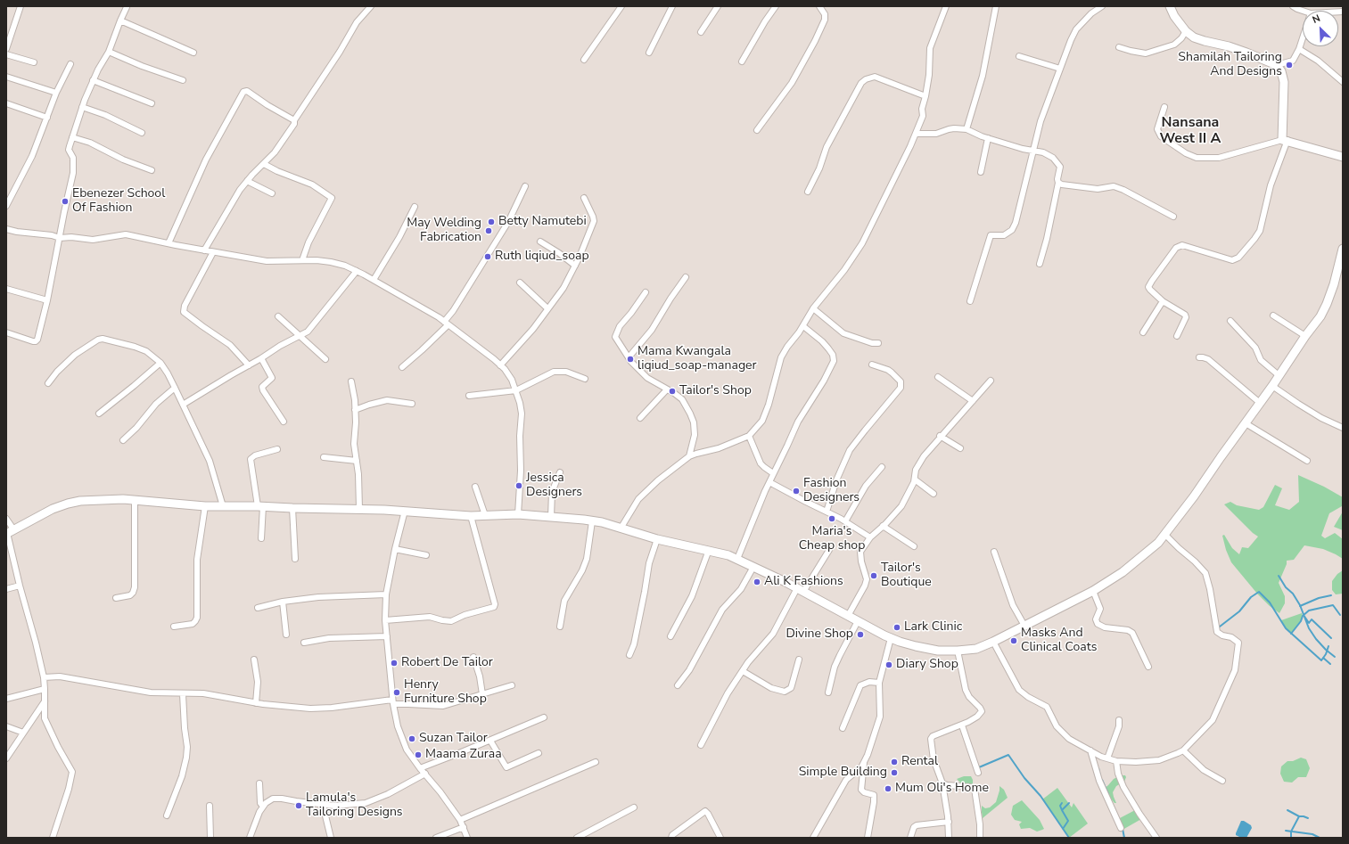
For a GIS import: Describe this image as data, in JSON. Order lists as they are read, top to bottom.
{
  "districts": ["Nansana West II A"],
  "places": [
    "Shamilah Tailoring And Designs",
    "Ebenezer School Of Fashion",
    "Betty Namutebi",
    "May Welding Fabrication",
    "Ruth liqiud_soap",
    "Mama Kwangala liqiud_soap-manager",
    "Tailor's Shop",
    "Jessica Designers",
    "Fashion Designers",
    "Maria's Cheap shop",
    "Tailor's Boutique",
    "Ali K Fashions",
    "Lark Clinic",
    "Divine Shop",
    "Masks And Clinical Coats",
    "Robert De Tailor",
    "Diary Shop",
    "Henry Furniture Shop",
    "Suzan Tailor",
    "Maama Zuraa",
    "Rental",
    "Simple Building",
    "Mum Oli's Home",
    "Lamula's Tailoring Designs"
  ],
  "north": "top left"
}
